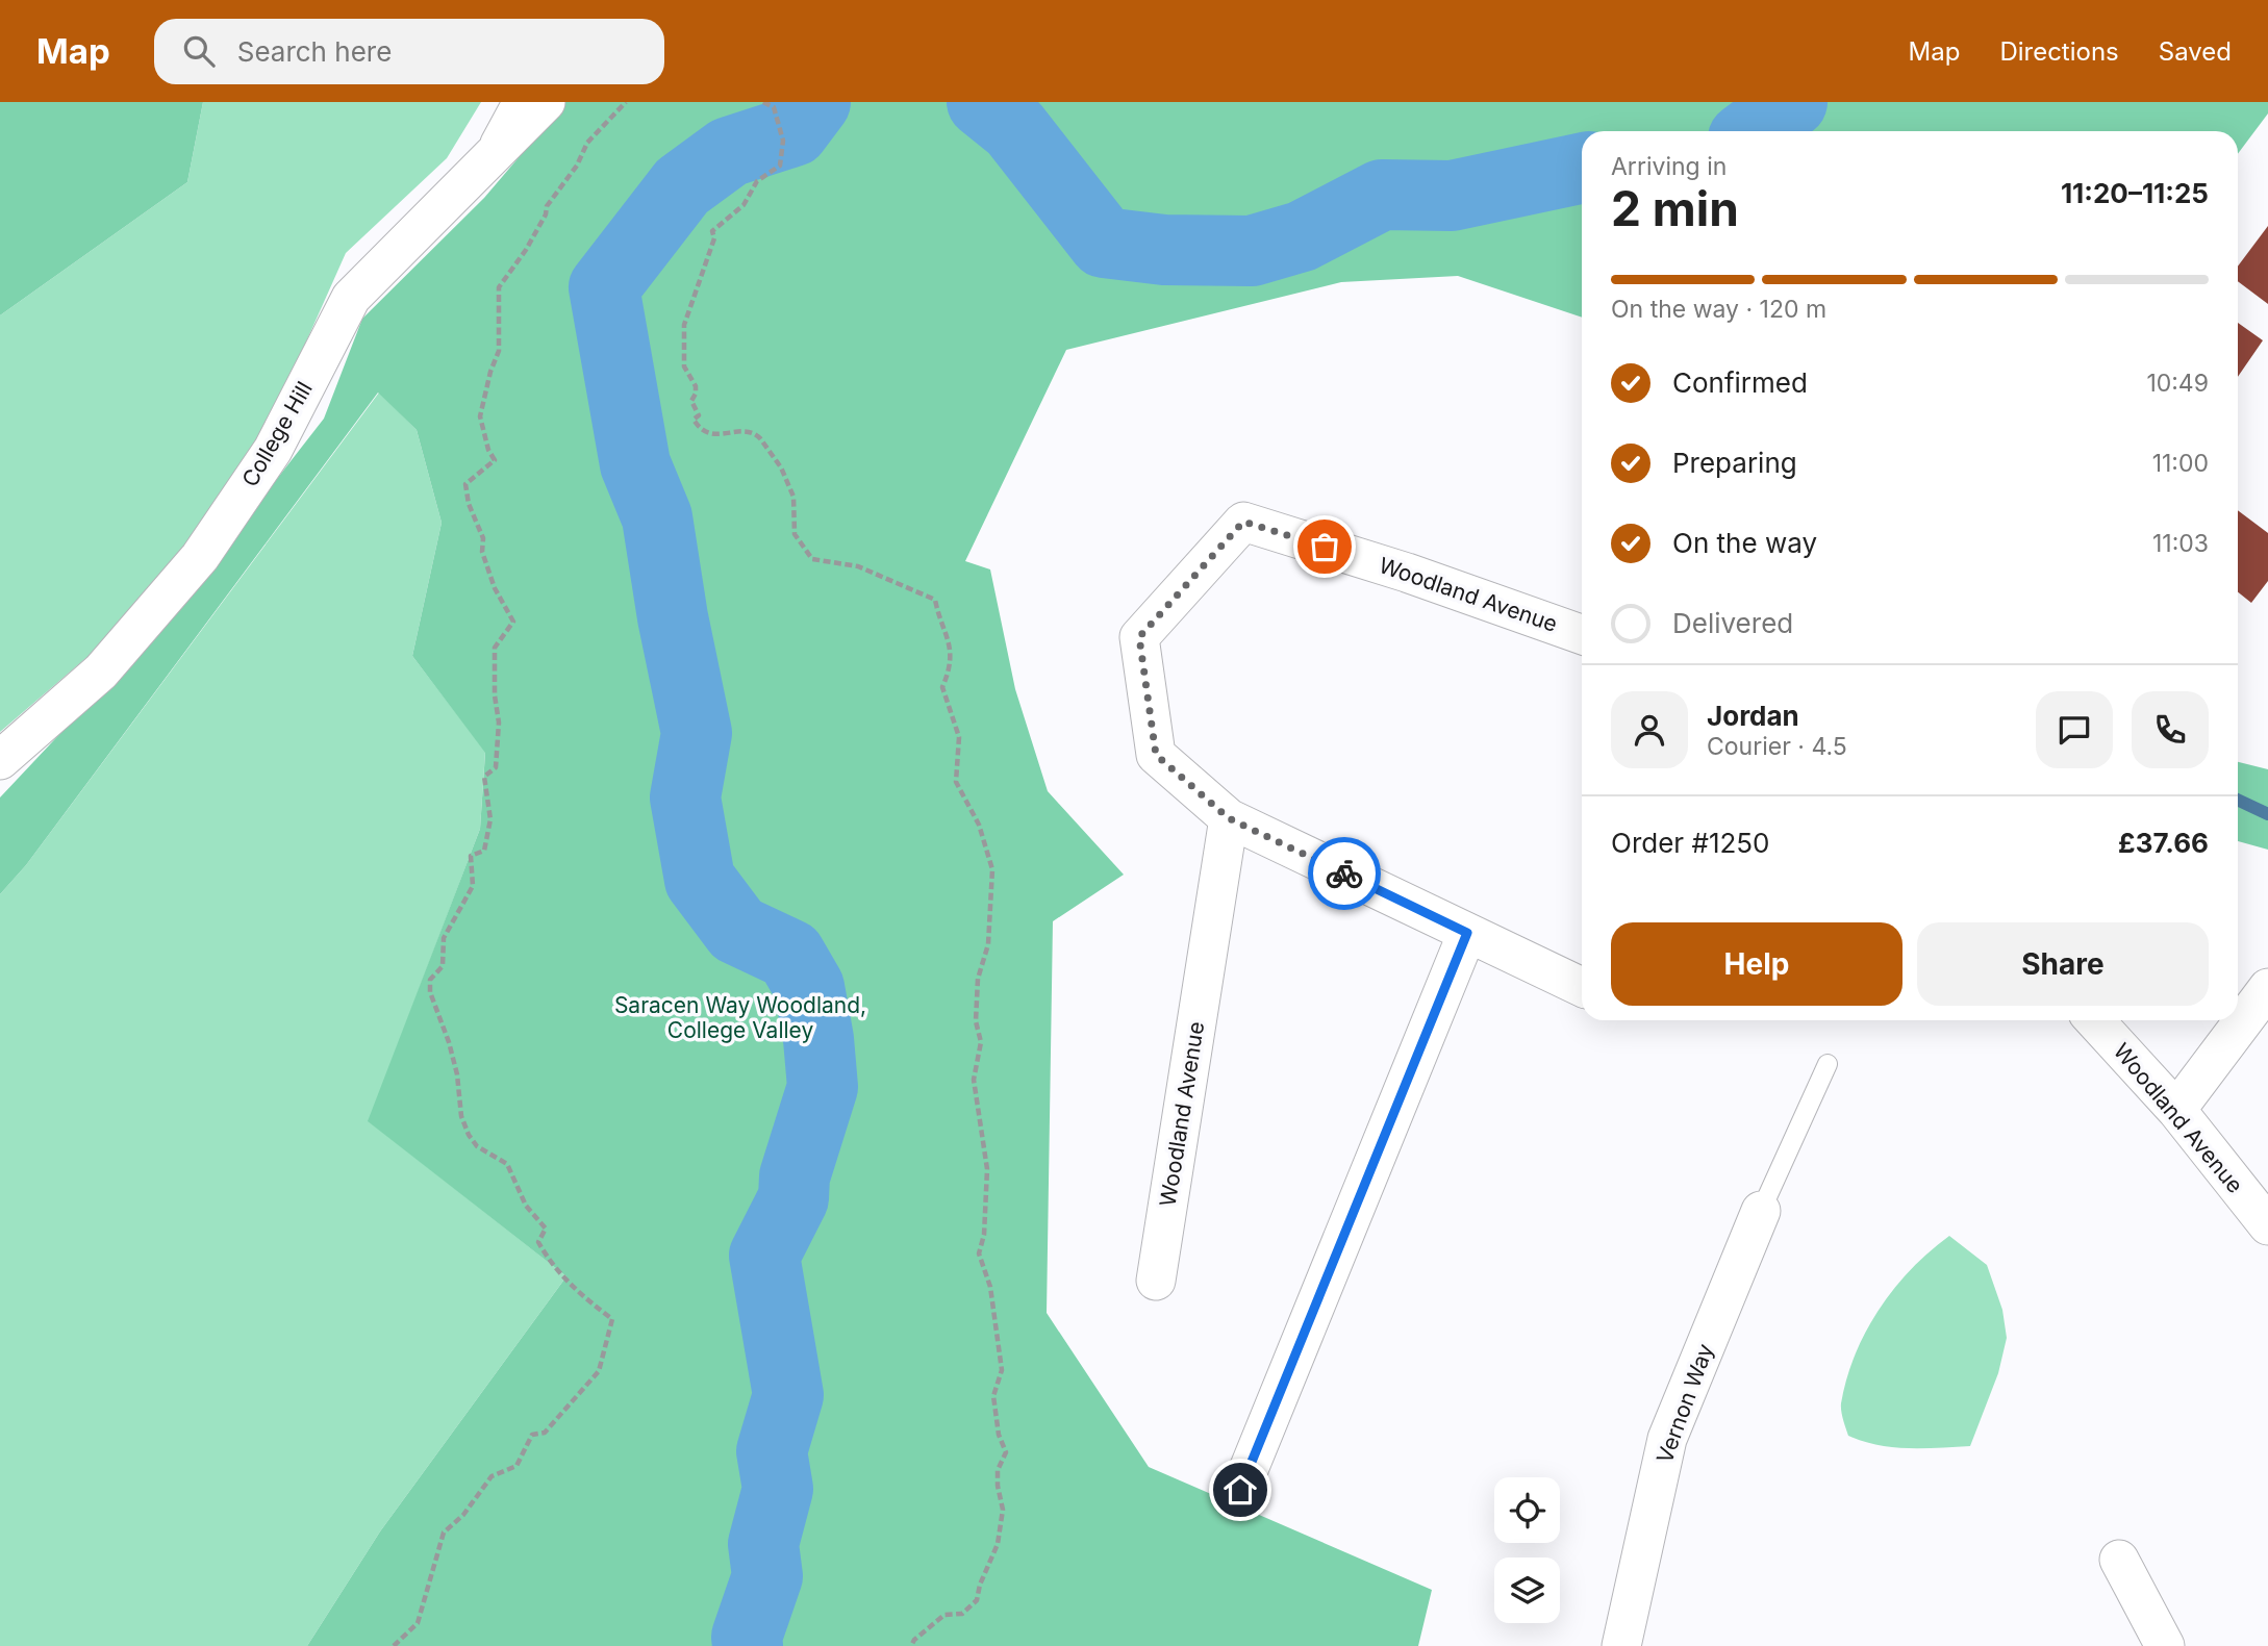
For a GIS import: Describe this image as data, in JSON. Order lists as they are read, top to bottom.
{
  "streets": {
    "street": ["College Hill", "Woodland Avenue", "Vernon Way"]
  },
  "parks": ["Saracen Way Woodland, College Valley"],
  "page": {
    "header": "Map",
    "search": "Search here",
    "nav": ["Map", "Directions", "Saved"],
    "heading": ["2 min", "Arriving in", "11:20–11:25"],
    "panel": [
      "Jordan",
      "Courier · 4.5",
      "Order #1250",
      "£37.66"
    ],
    "bar": "On the way · 120 m",
    "list": [
      ["Confirmed", "10:49"],
      ["Preparing", "11:00"],
      ["On the way", "11:03"],
      "Delivered"
    ],
    "buttons": ["Help", "Share"]
  }
}
